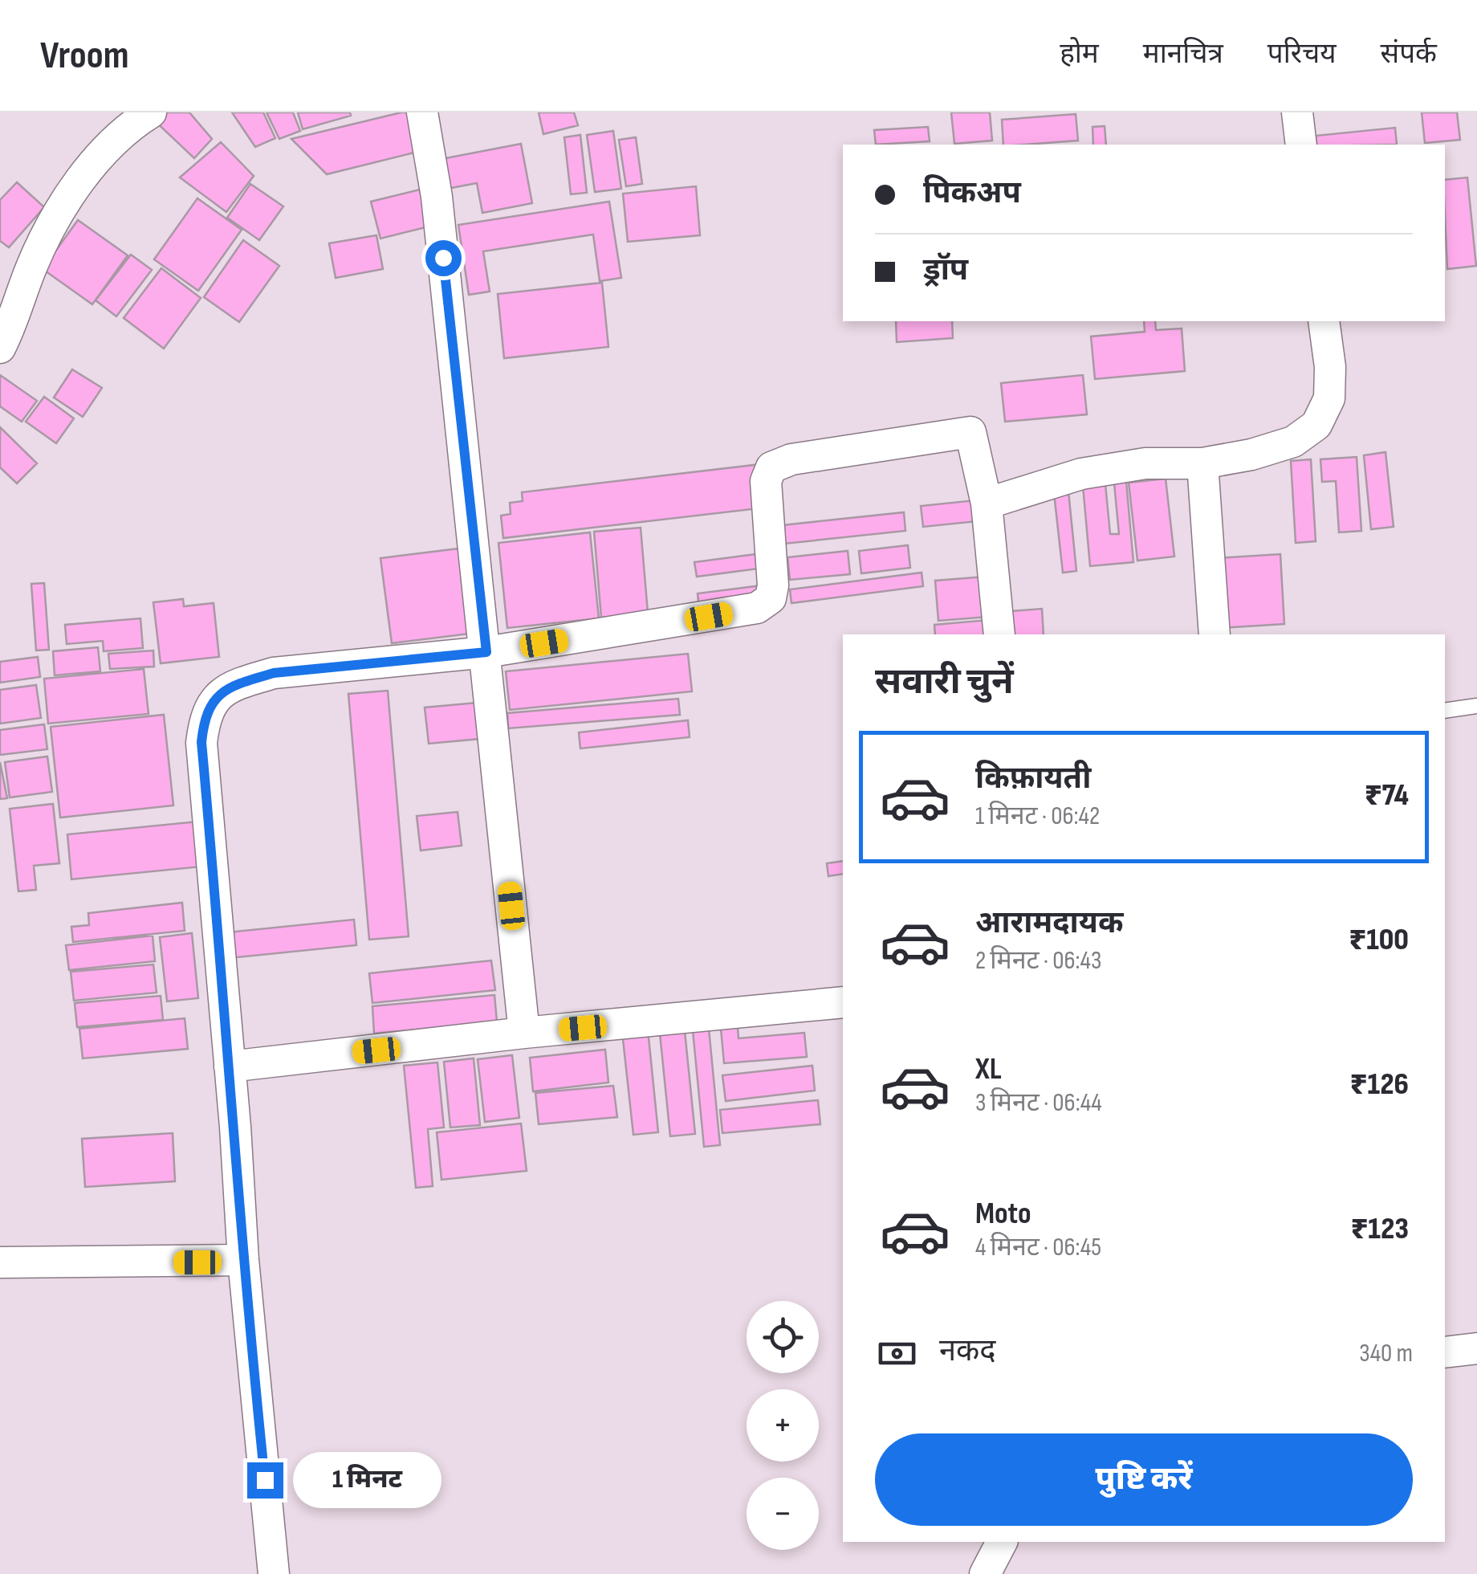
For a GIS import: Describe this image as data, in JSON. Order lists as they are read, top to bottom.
{
  "page": {
    "header": "Vroom",
    "nav": [
      "होम",
      "मानचित्र",
      "परिचय",
      "संपर्क"
    ],
    "banner": ["पिकअप", "ड्रॉप"],
    "heading": "सवारी चुनें",
    "list": [
      {
        "name": "किफ़ायती",
        "note": "1 मिनट · 06:42",
        "value": "₹74"
      },
      {
        "name": "आरामदायक",
        "note": "2 मिनट · 06:43",
        "value": "₹100"
      },
      {
        "name": "XL",
        "note": "3 मिनट · 06:44",
        "value": "₹126"
      },
      {
        "name": "Moto",
        "note": "4 मिनट · 06:45",
        "value": "₹123"
      }
    ],
    "map_buttons": ["+", "−"],
    "pay": ["नकद", "340 m"],
    "buttons": "पुष्टि करें",
    "bubble": "1 मिनट"
  }
}
